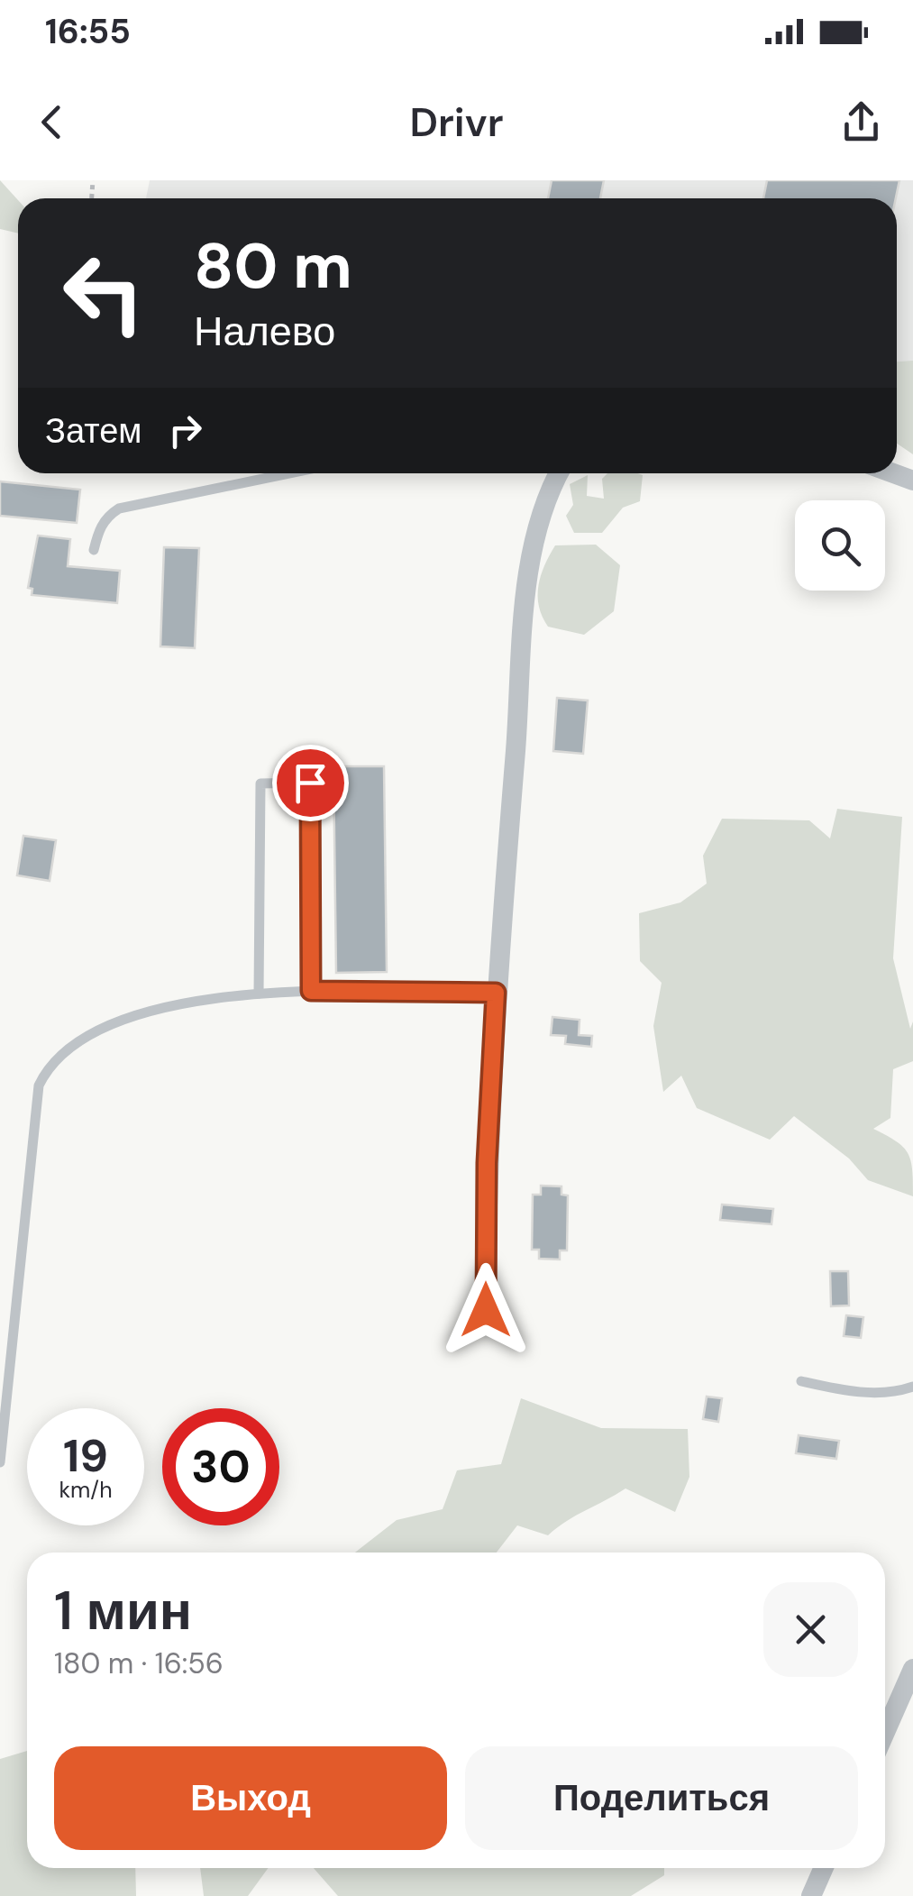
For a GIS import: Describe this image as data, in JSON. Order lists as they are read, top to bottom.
{
  "page": {
    "status": "16:55",
    "header": "Drivr",
    "turn": ["80 m", "Налево"],
    "then": "Затем",
    "speed": "19 km/h",
    "limit": "30",
    "heading": ["1 мин", "180 m · 16:56"],
    "buttons": ["Выход", "Поделиться"]
  }
}
